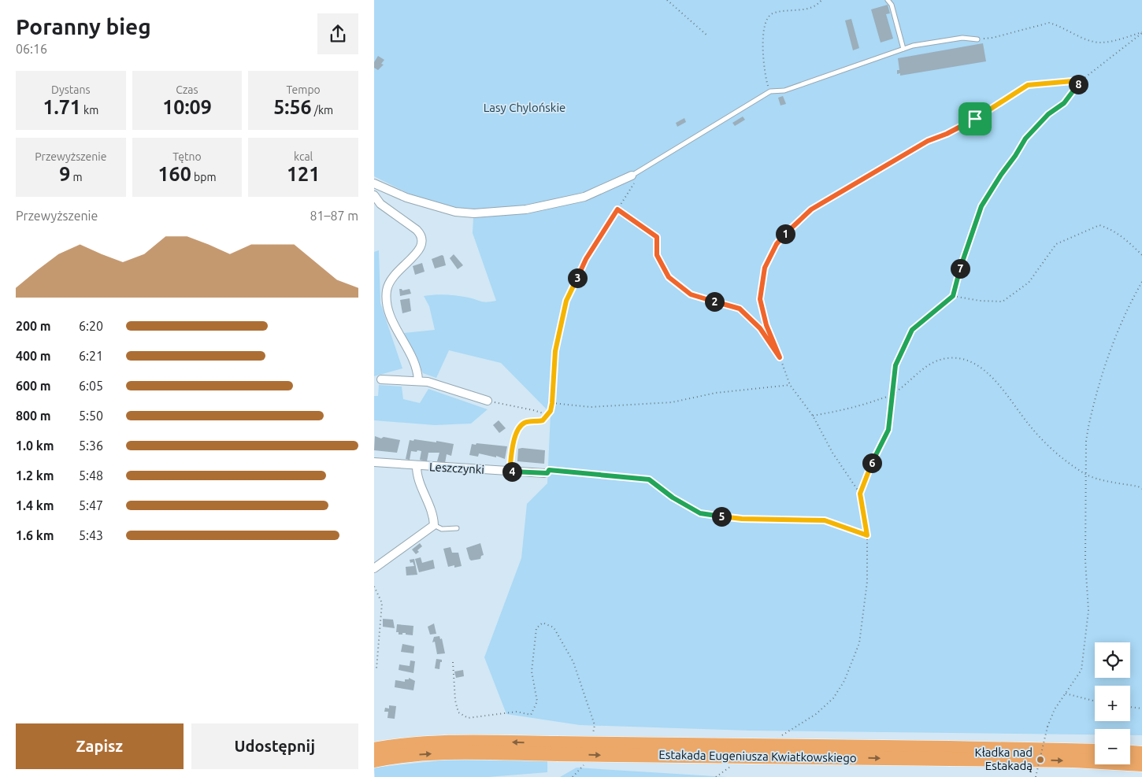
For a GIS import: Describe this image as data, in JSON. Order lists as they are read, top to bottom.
{
  "streets": {
    "highway": ["Estakada Eugeniusza Kwiatkowskiego"],
    "street": ["Leszczynki"]
  },
  "parks": ["Lasy Chylońskie"],
  "places": ["Kładka nad Estakadą"],
  "page": {
    "heading": ["Poranny bieg", "06:16"],
    "stats": [
      ["Dystans", "1.71 km"],
      ["Czas", "10:09"],
      ["Tempo", "5:56 /km"],
      ["Przewyższenie", "9 m"],
      ["Tętno", "160 bpm"],
      ["kcal", "121"]
    ],
    "pins": [
      "8",
      "1",
      "7",
      "3",
      "2",
      "6",
      "4",
      "5"
    ],
    "chart": ["Przewyższenie", "81–87 m"],
    "list": [
      {
        "name": "200 m",
        "note": "6:20"
      },
      {
        "name": "400 m",
        "note": "6:21"
      },
      {
        "name": "600 m",
        "note": "6:05"
      },
      {
        "name": "800 m",
        "note": "5:50"
      },
      {
        "name": "1.0 km",
        "note": "5:36"
      },
      {
        "name": "1.2 km",
        "note": "5:48"
      },
      {
        "name": "1.4 km",
        "note": "5:47"
      },
      {
        "name": "1.6 km",
        "note": "5:43"
      }
    ],
    "map_buttons": ["+", "−"],
    "buttons": ["Zapisz", "Udostępnij"]
  }
}
